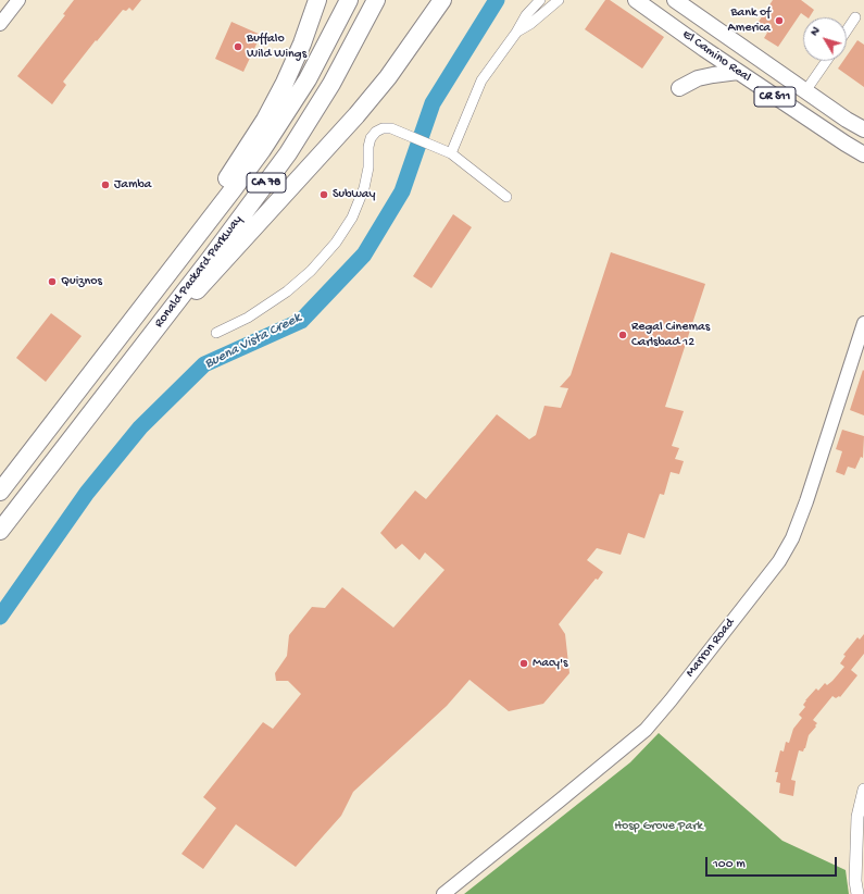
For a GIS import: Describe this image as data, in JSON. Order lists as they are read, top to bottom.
{
  "streets": {
    "highway": ["CA 78", "Ronald Packard Parkway"],
    "main road": ["El Camino Real", "CR S11", "Marron Road"]
  },
  "water": ["Buena Vista Creek"],
  "parks": ["Hosp Grove Park"],
  "places": [
    "Bank of America",
    "Buffalo Wild Wings",
    "Jamba",
    "Subway",
    "Quiznos",
    "Regal Cinemas Carlsbad 12",
    "Macy's"
  ],
  "scale_bar": "100 m",
  "north": "top left"
}
